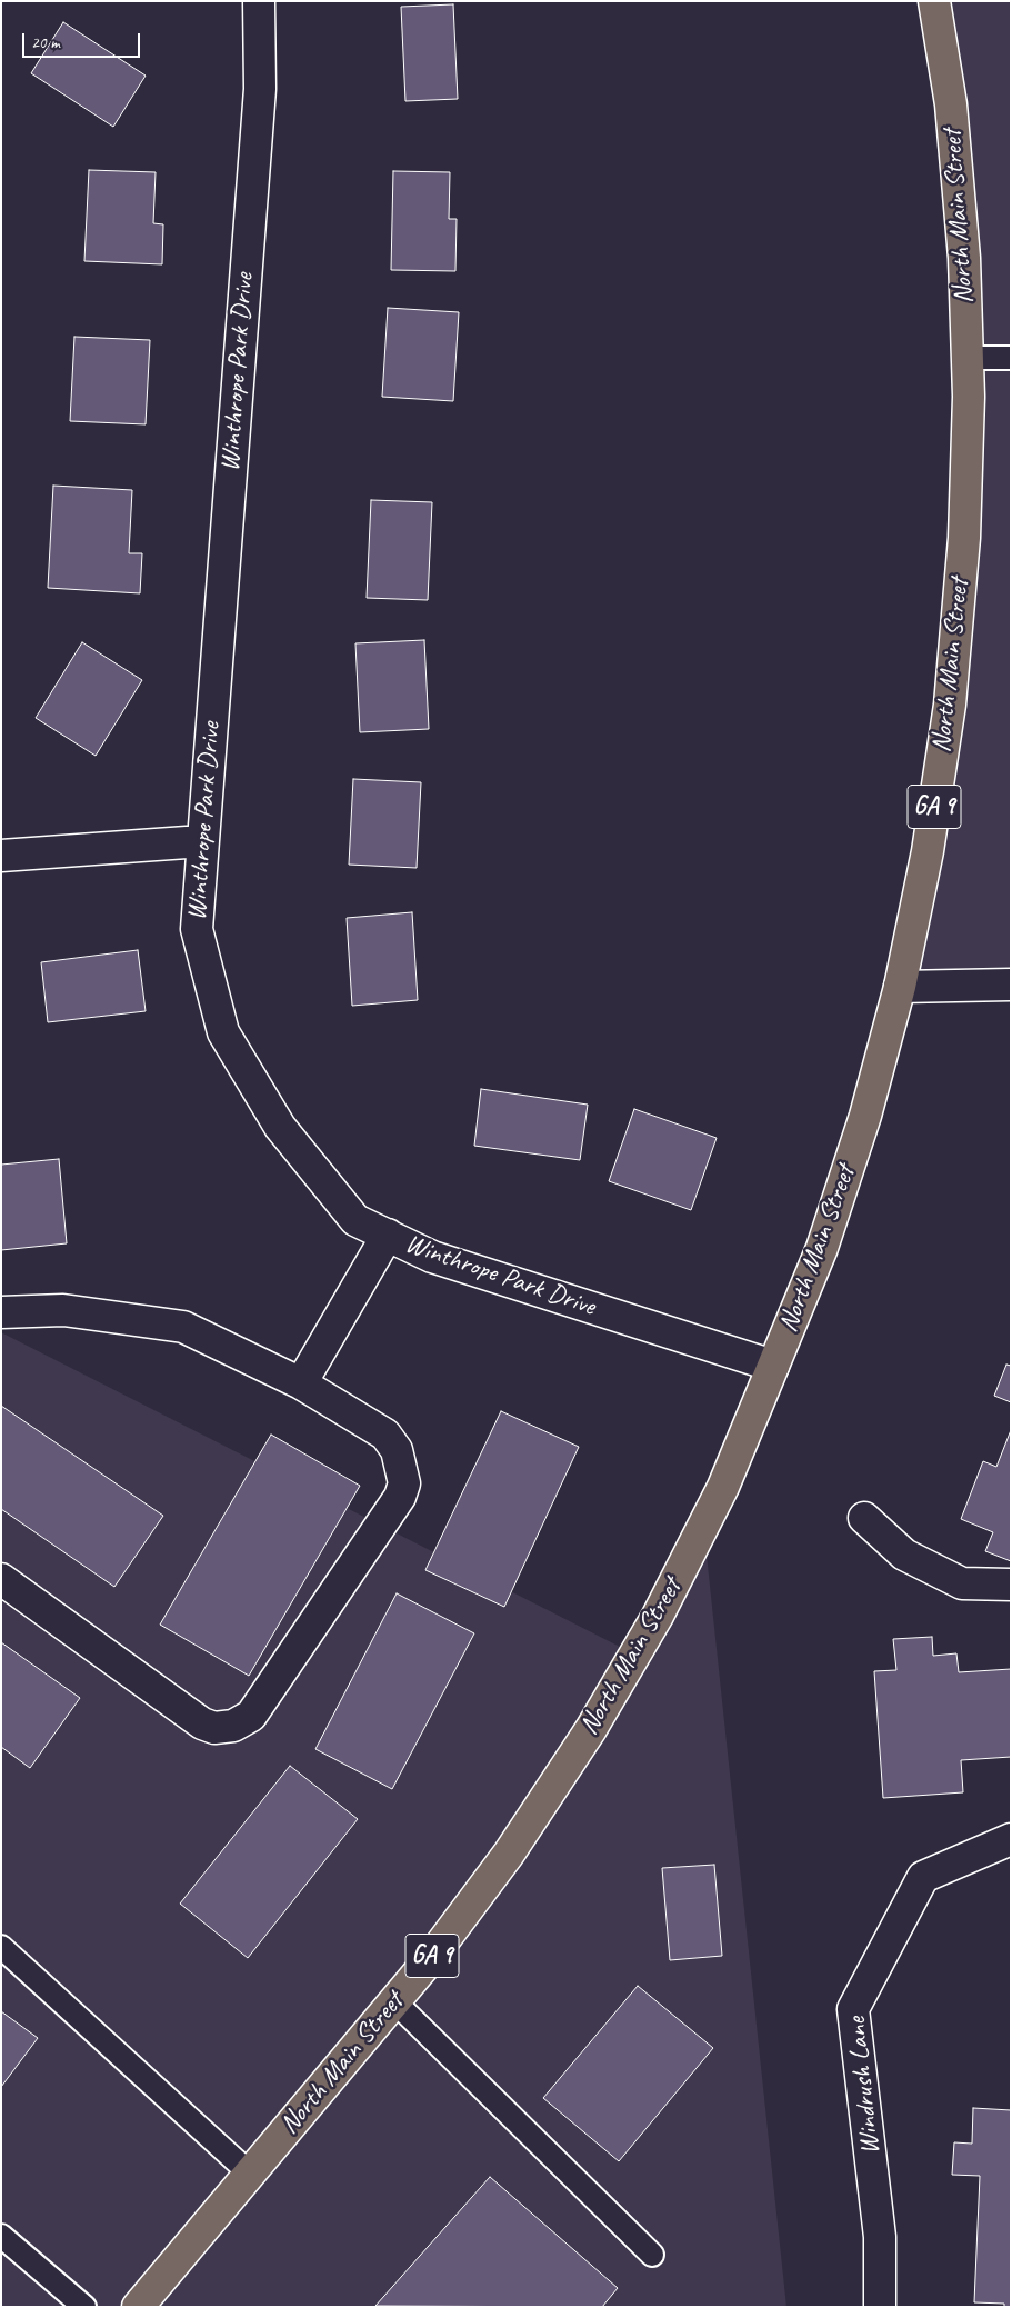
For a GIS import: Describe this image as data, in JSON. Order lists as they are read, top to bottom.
{
  "streets": {
    "main road": ["North Main Street", "GA 9"],
    "street": ["Winthrope Park Drive", "Windrush Lane"]
  },
  "crossings": [
    ["North Main Street", "Winthrope Park Drive"]
  ],
  "scale_bar": "20 m"
}
